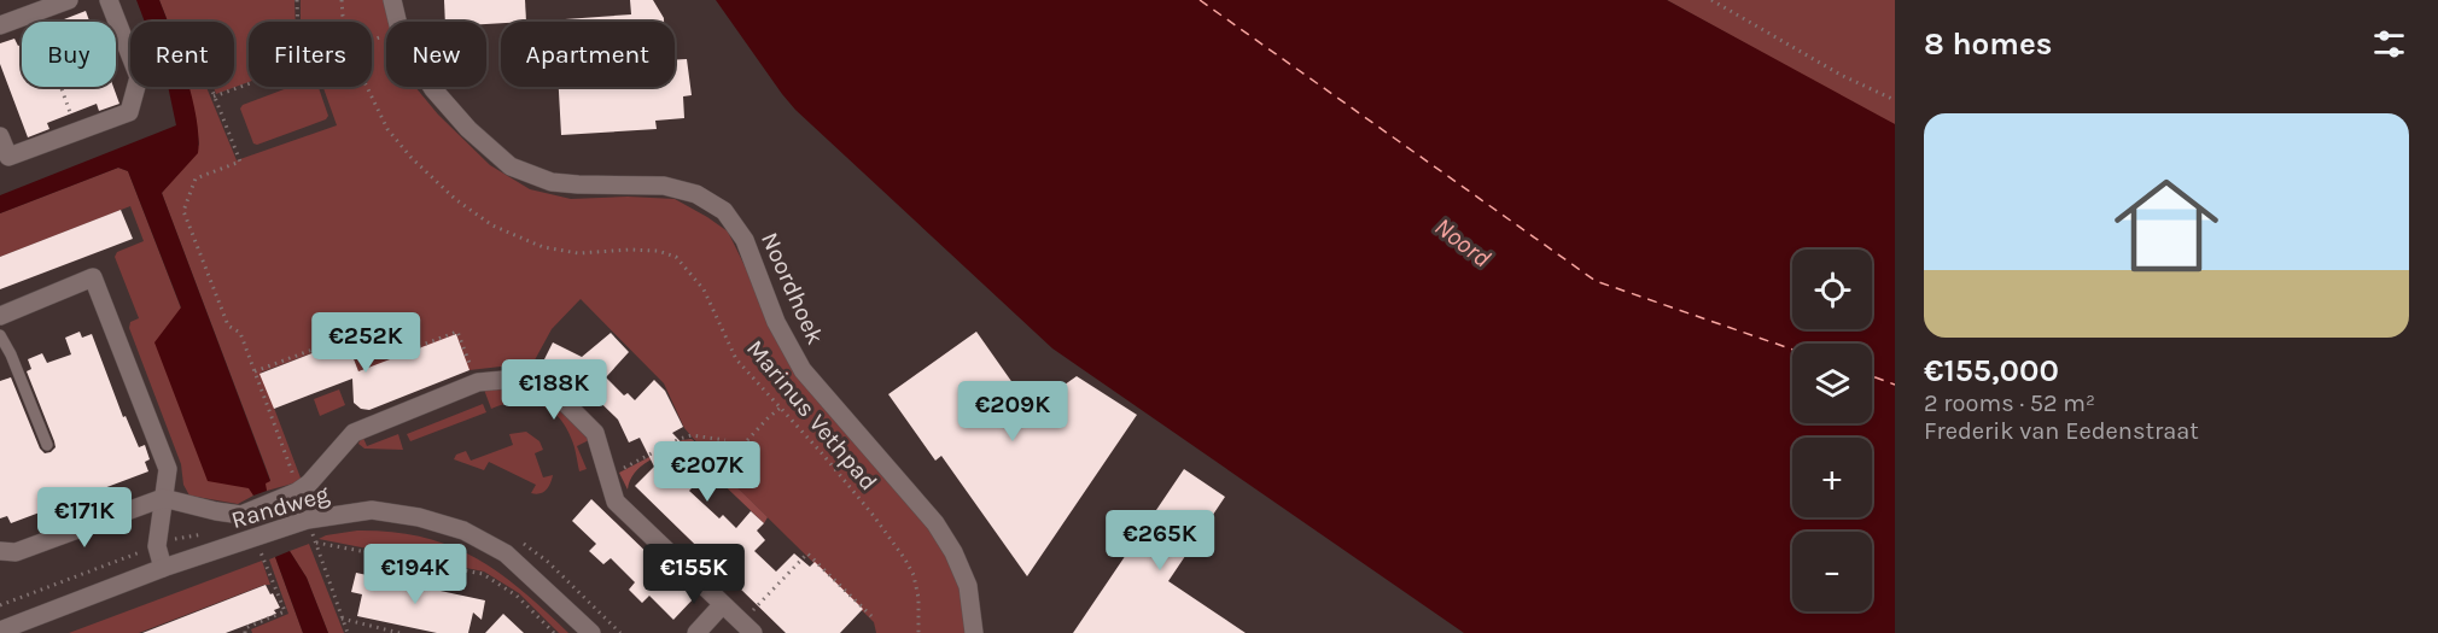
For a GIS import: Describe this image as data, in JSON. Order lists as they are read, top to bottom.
{
  "streets": {
    "street": ["Noordhoek", "Randweg"],
    "path": ["Marinus Vethpad"]
  },
  "water": ["Noord"],
  "page": {
    "heading": "8 homes",
    "chip": [
      "Buy",
      "Rent",
      "Filters",
      "New",
      "Apartment"
    ],
    "list": [
      {
        "name": "€155,000",
        "note": "2 rooms · 52 m² · Frederik van Eedenstraat"
      }
    ],
    "map_buttons": ["+", "−"],
    "price": [
      "€252K",
      "€188K",
      "€209K",
      "€207K",
      "€171K",
      "€265K",
      "€194K",
      "€155K"
    ]
  }
}
